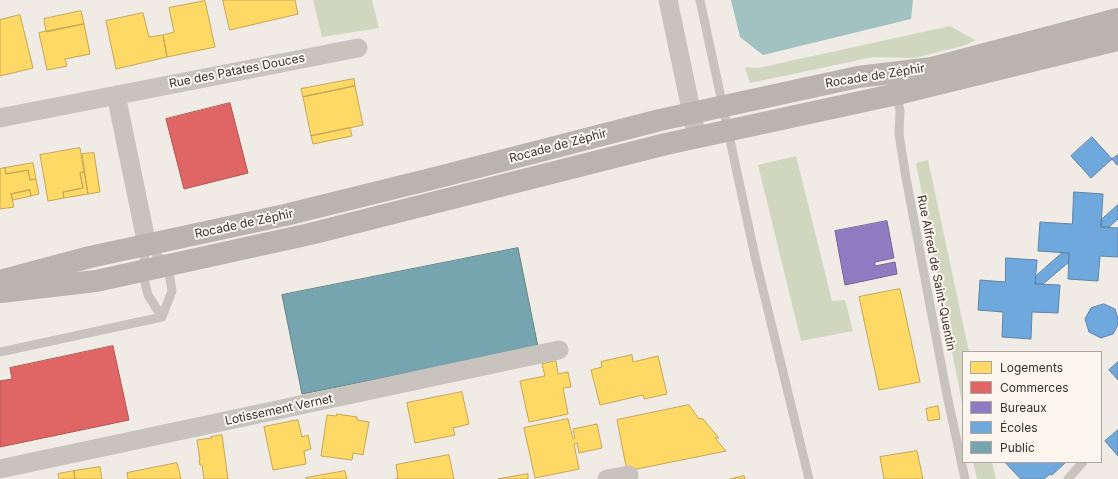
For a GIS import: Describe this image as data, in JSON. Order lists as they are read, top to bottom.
{
  "streets": {
    "main road": ["Rocade de Zéphir"],
    "street": ["Rue des Patates Douces", "Lotissement Vernet"],
    "lane": ["Rue Alfred de Saint-Quentin"]
  },
  "crossings": [
    ["Rocade de Zéphir", "Rue Alfred de Saint-Quentin"]
  ],
  "legend": [
    "Logements",
    "Commerces",
    "Bureaux",
    "Écoles",
    "Public"
  ]
}
